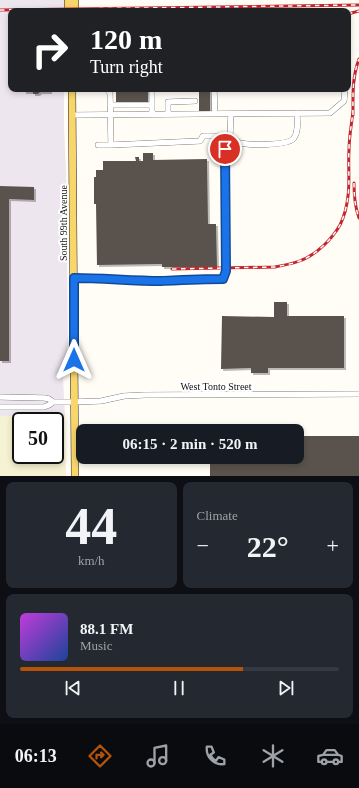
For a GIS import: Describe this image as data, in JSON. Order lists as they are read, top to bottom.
{
  "streets": {
    "main road": ["South 99th Avenue"],
    "street": ["West Tonto Street"]
  },
  "crossings": [
    ["South 99th Avenue", "West Tonto Street"]
  ],
  "page": {
    "turn": ["120 m", "Turn right"],
    "limit": "50",
    "trip": "06:15 · 2 min · 520 m",
    "tile": [
      ["44", "km/h"],
      "Climate"
    ],
    "heat": ["−", "22°", "+"],
    "song": ["88.1 FM", "Music"],
    "tabs": "06:13"
  }
}
